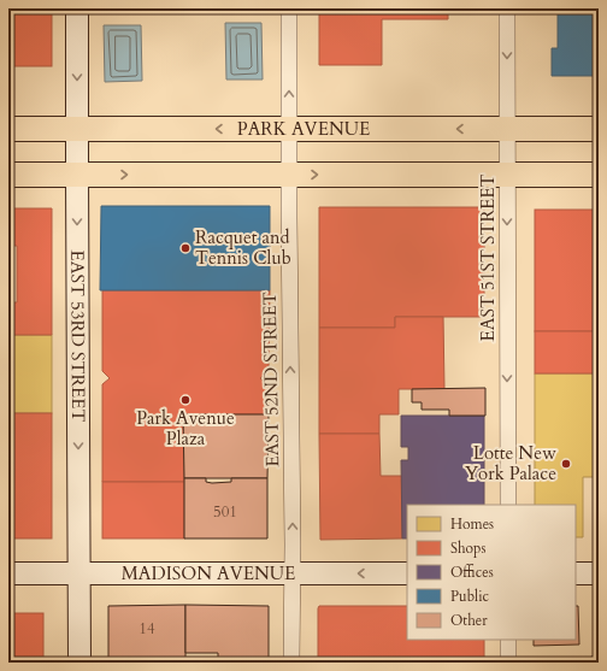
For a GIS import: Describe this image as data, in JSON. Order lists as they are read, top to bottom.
{
  "streets": {
    "main road": ["PARK AVENUE", "EAST 53RD STREET", "MADISON AVENUE"],
    "street": ["EAST 51ST STREET", "EAST 52ND STREET"]
  },
  "crossings": [
    ["PARK AVENUE", "EAST 51ST STREET"],
    ["PARK AVENUE", "EAST 53RD STREET"],
    ["PARK AVENUE", "EAST 52ND STREET"],
    ["EAST 53RD STREET", "MADISON AVENUE"],
    ["EAST 52ND STREET", "MADISON AVENUE"]
  ],
  "one_way": ["EAST 51ST STREET", "EAST 53RD STREET", "EAST 52ND STREET"],
  "places": ["Racquet and Tennis Club", "Park Avenue Plaza", "Lotte New York Palace"],
  "house_numbers": ["501", "14"],
  "legend": [
    "Homes",
    "Shops",
    "Offices",
    "Public",
    "Other"
  ]
}
